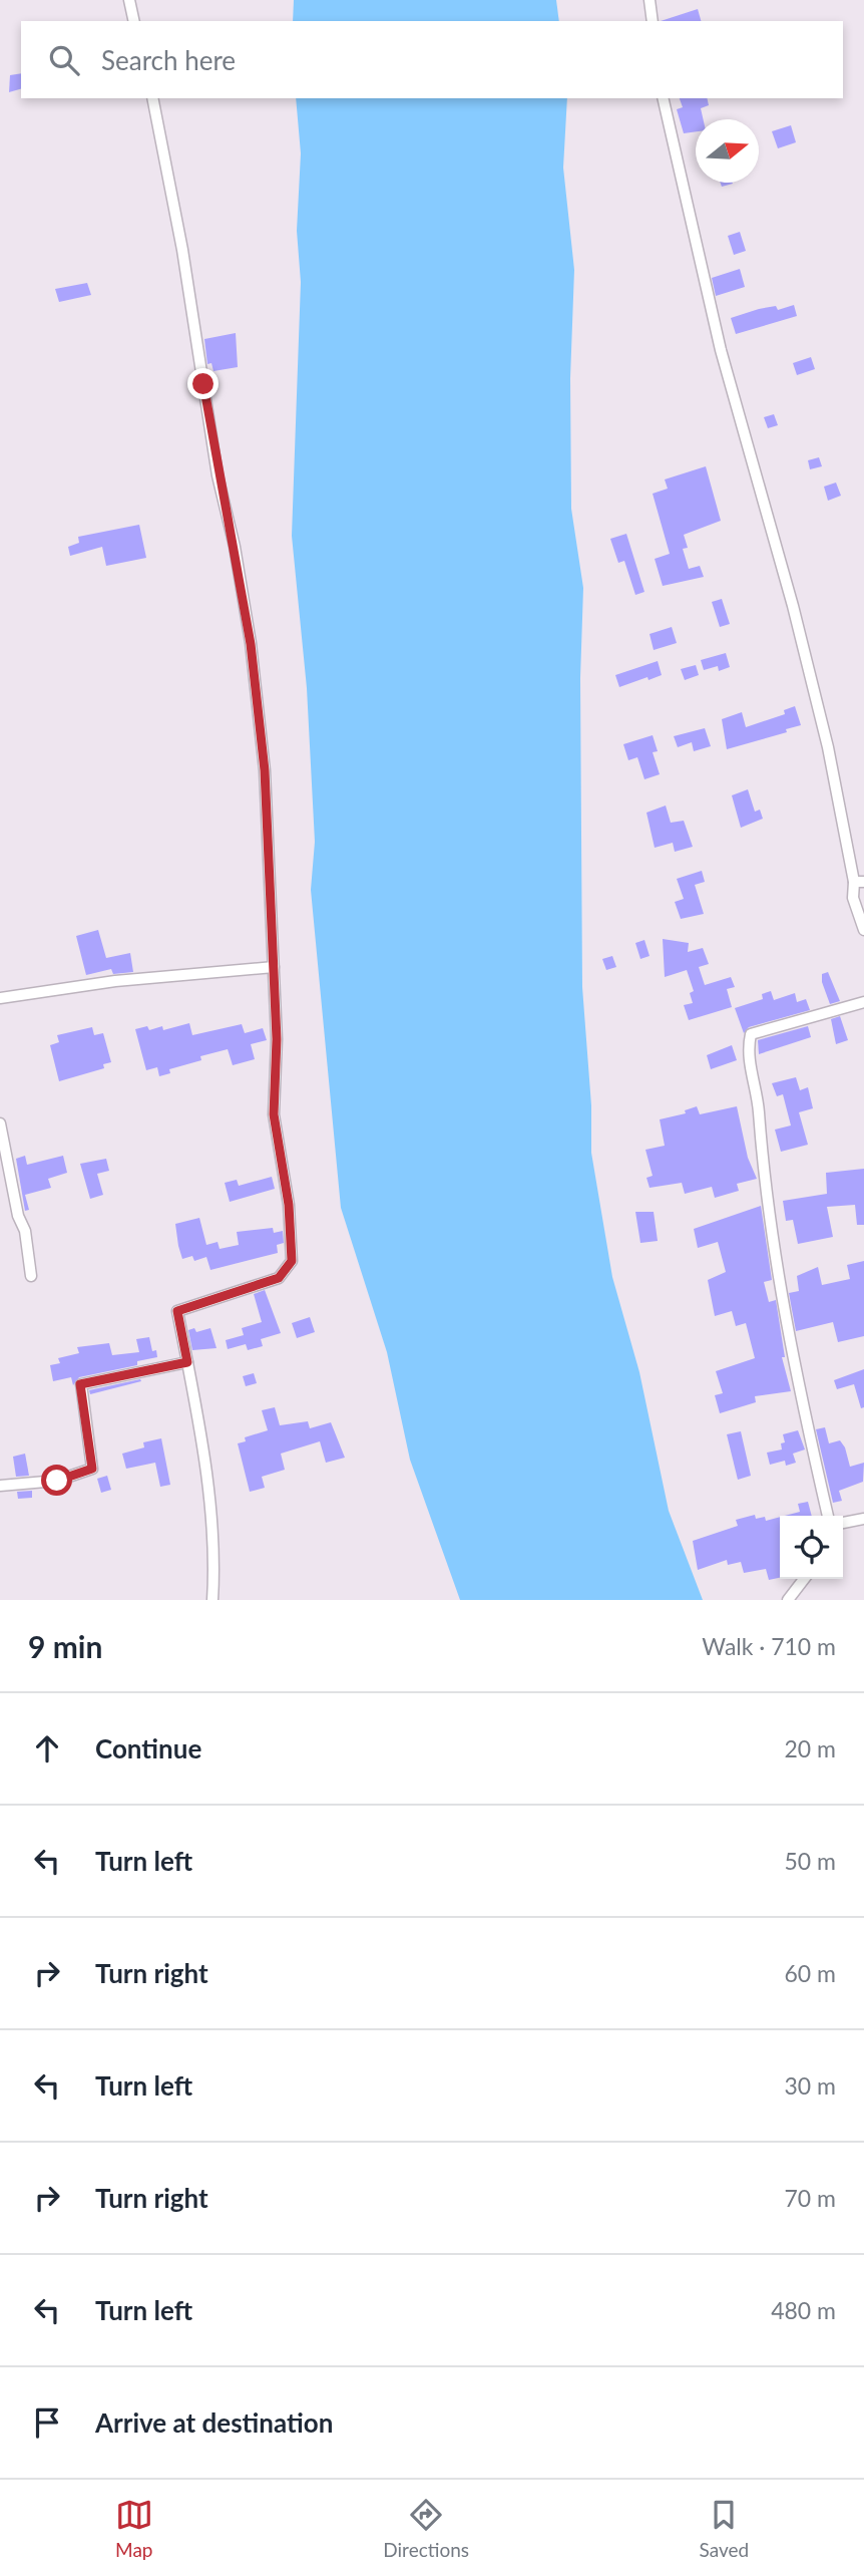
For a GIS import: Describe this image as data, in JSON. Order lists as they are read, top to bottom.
{
  "north": "right",
  "page": {
    "search": "Search here",
    "heading": ["9 min", "Walk · 710 m"],
    "list": [
      ["Continue", "20 m"],
      ["Turn left", "50 m"],
      ["Turn right", "60 m"],
      ["Turn left", "30 m"],
      ["Turn right", "70 m"],
      ["Turn left", "480 m"],
      "Arrive at destination"
    ],
    "nav": ["Map", "Directions", "Saved"]
  }
}
